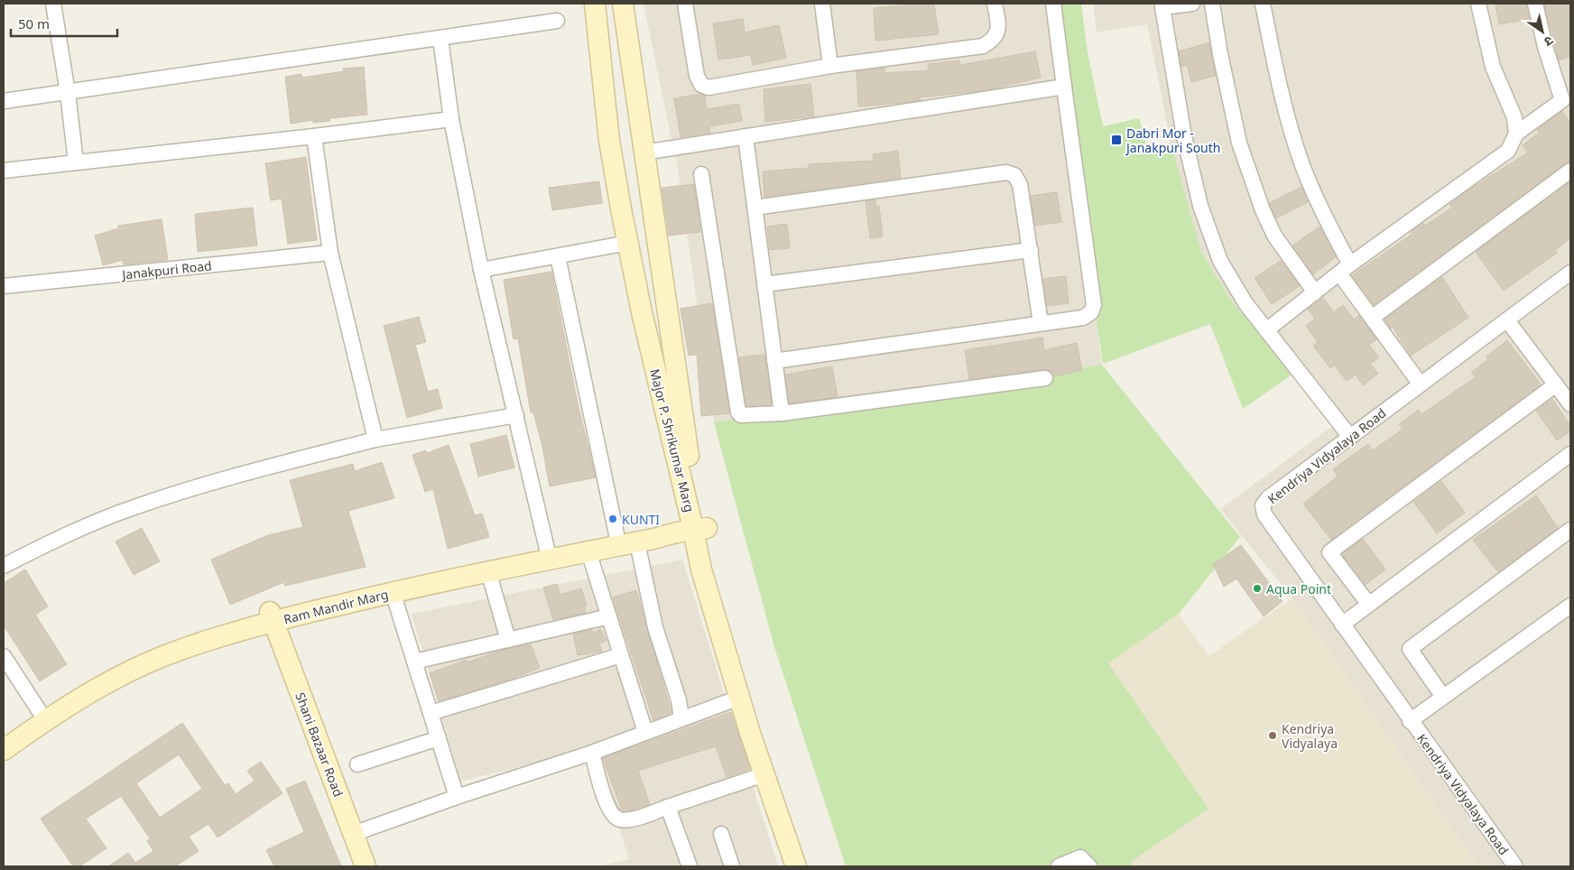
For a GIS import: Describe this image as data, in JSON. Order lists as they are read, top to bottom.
{
  "streets": {
    "street": [
      "Janakpuri Road",
      "Major P. Shrikumar Marg",
      "Kendriya Vidyalaya Road",
      "Ram Mandir Marg",
      "Shani Bazaar Road"
    ]
  },
  "crossings": [
    ["Major P. Shrikumar Marg", "Ram Mandir Marg"],
    ["Ram Mandir Marg", "Shani Bazaar Road"]
  ],
  "places": {
    "transit": ["Dabri Mor - Janakpuri South"],
    "other": ["KUNTI", "Aqua Point", "Kendriya Vidyalaya"]
  },
  "scale_bar": "50 m",
  "north": "bottom right"
}
